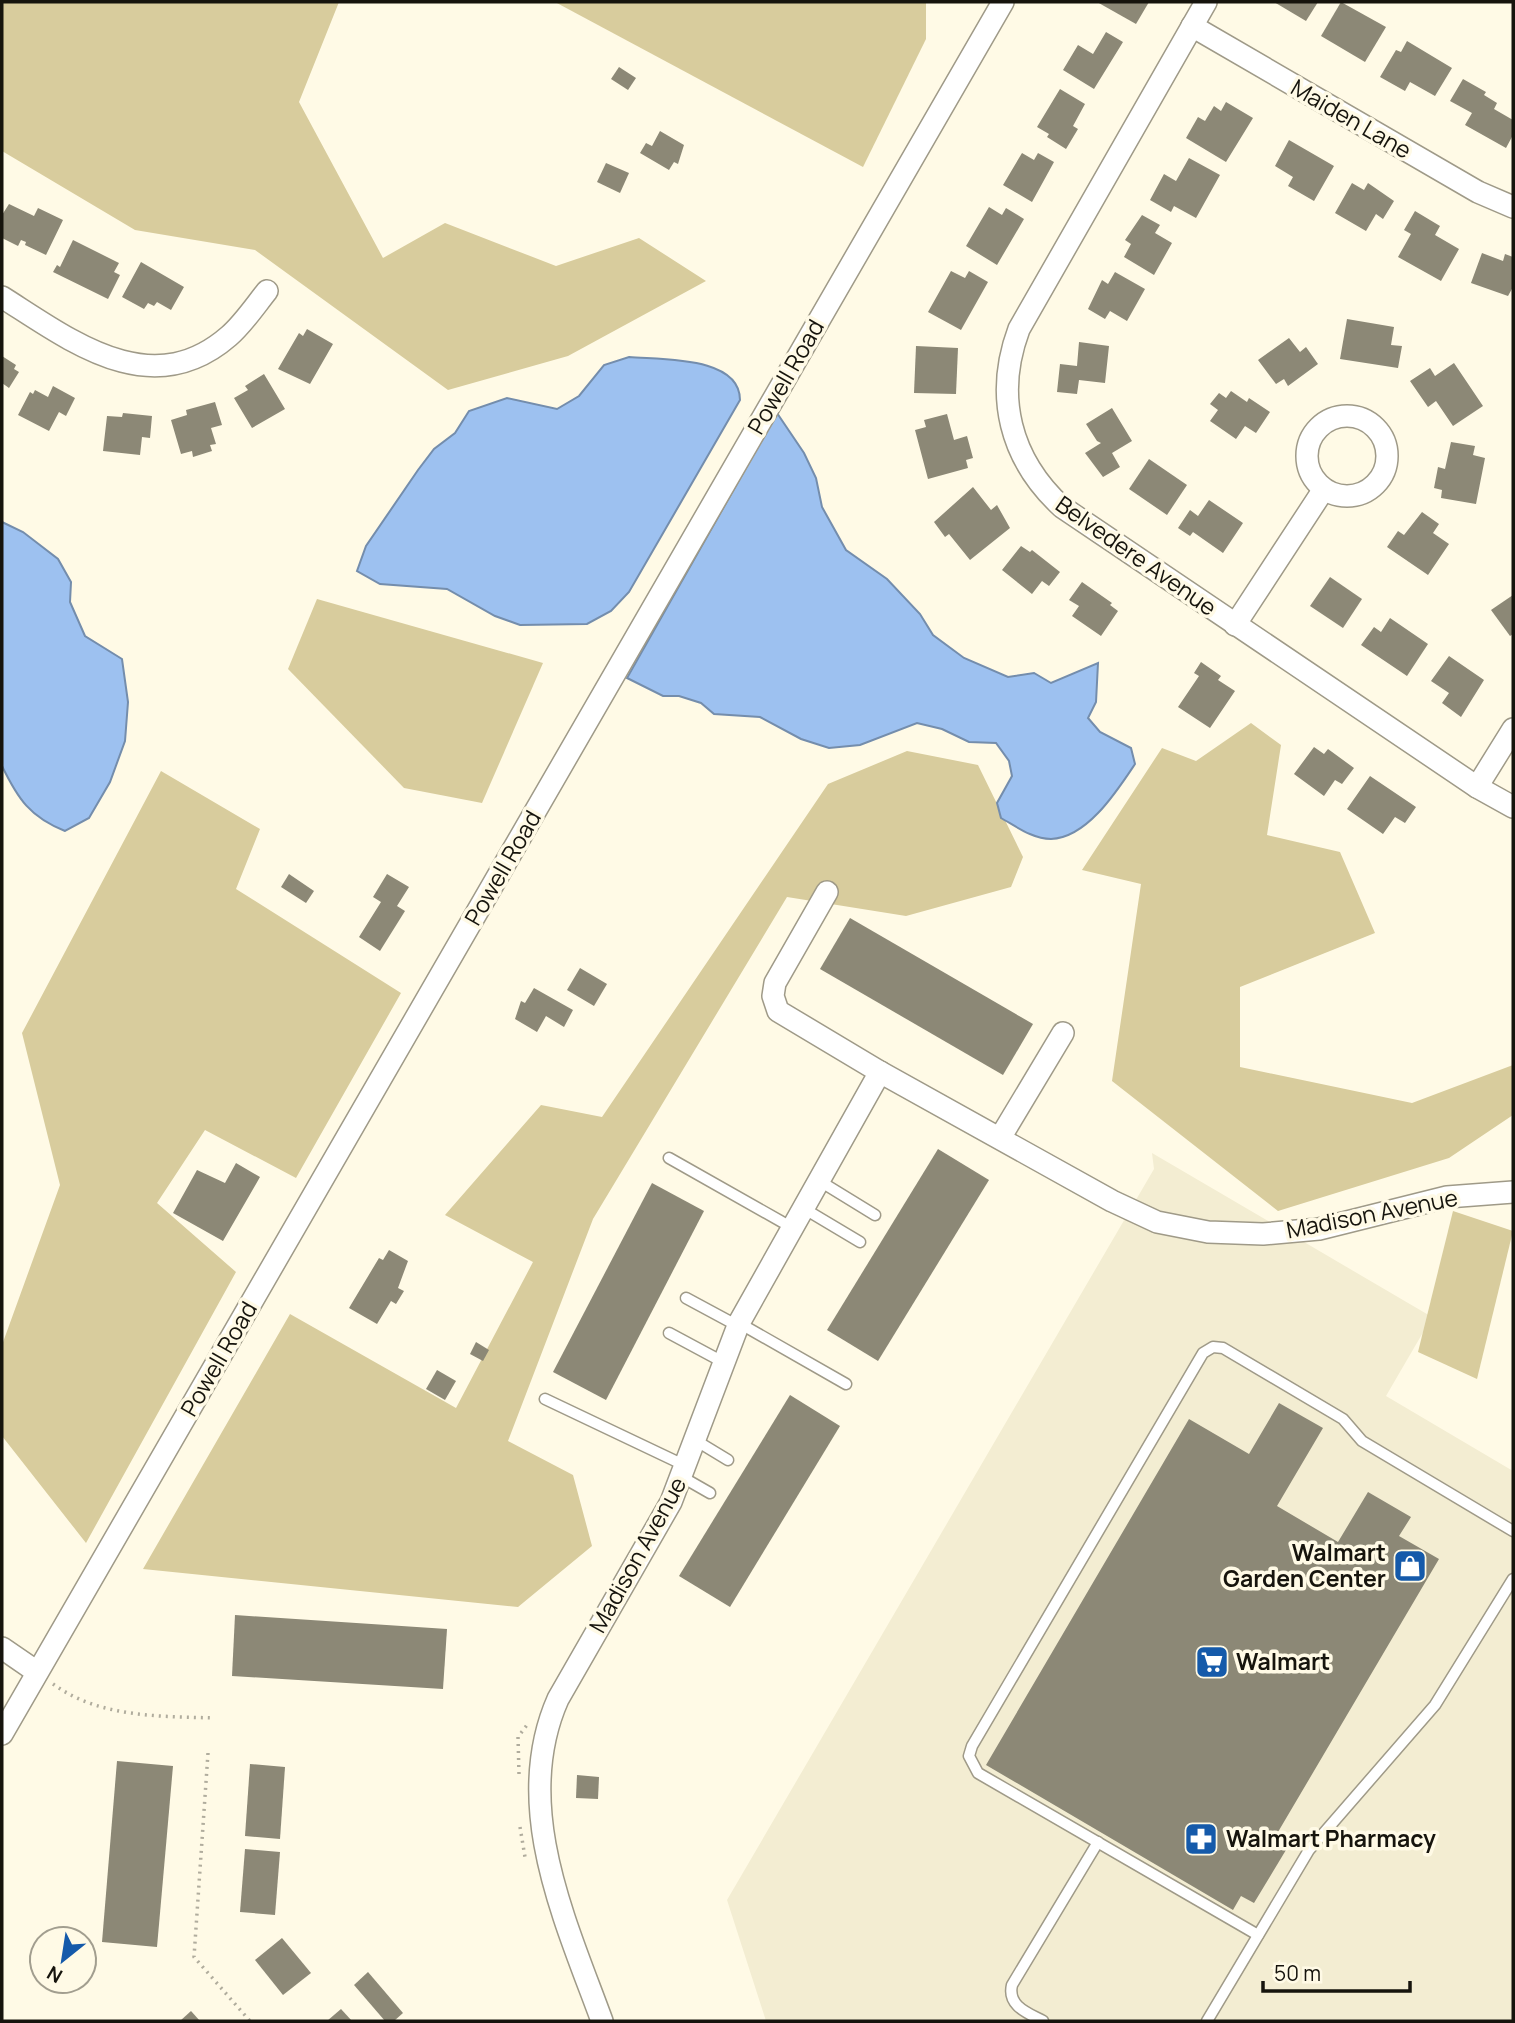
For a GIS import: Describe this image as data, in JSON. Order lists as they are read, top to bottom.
{
  "streets": {
    "street": [
      "Maiden Lane",
      "Powell Road",
      "Belvedere Avenue",
      "Madison Avenue"
    ]
  },
  "crossings": [
    ["Maiden Lane", "Belvedere Avenue"]
  ],
  "places": {
    "shop": ["Walmart Garden Center"],
    "supermarket": ["Walmart"],
    "pharmacy": ["Walmart Pharmacy"]
  },
  "scale_bar": "50 m",
  "north": "bottom left"
}
